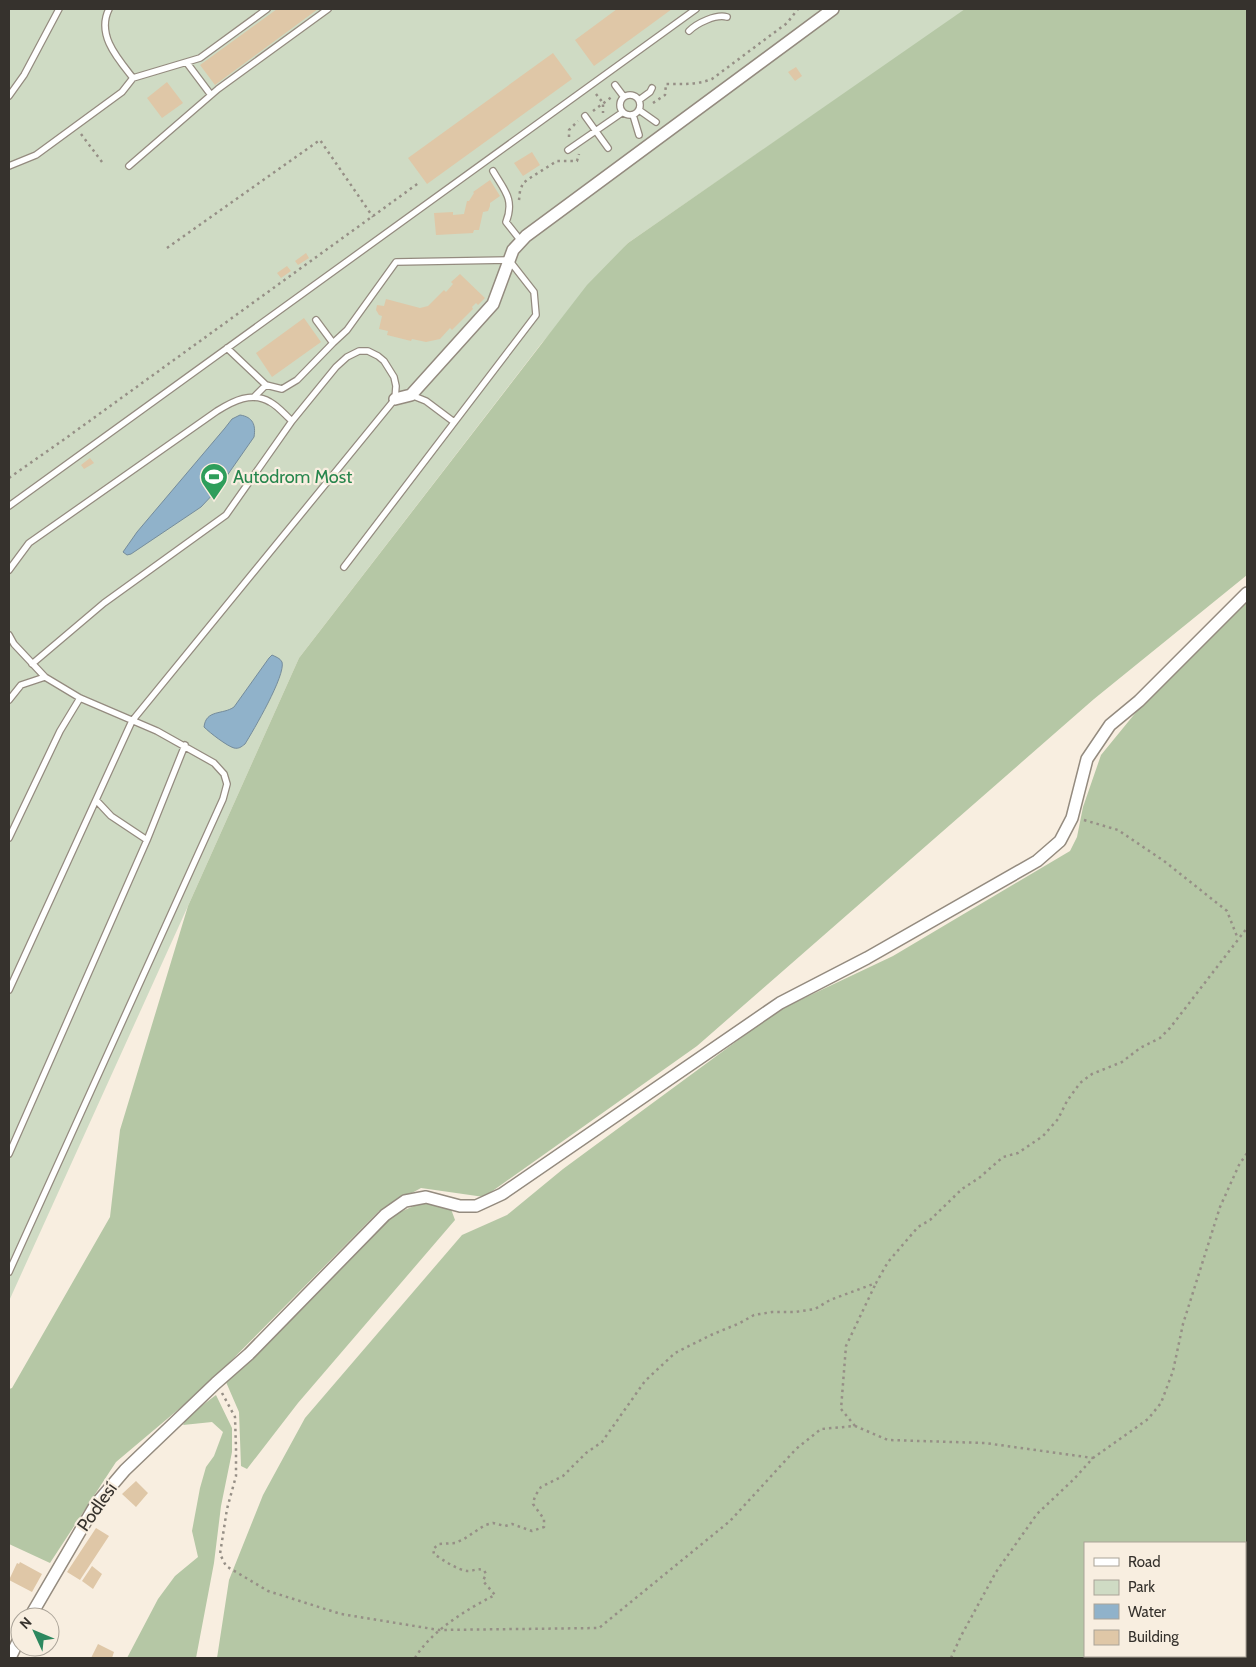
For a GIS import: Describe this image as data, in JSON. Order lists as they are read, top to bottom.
{
  "streets": {
    "street": ["Podlesí"]
  },
  "places": {
    "sports": ["Autodrom Most"]
  },
  "legend": [
    "Road",
    "Park",
    "Water",
    "Building"
  ],
  "north": "top left"
}
